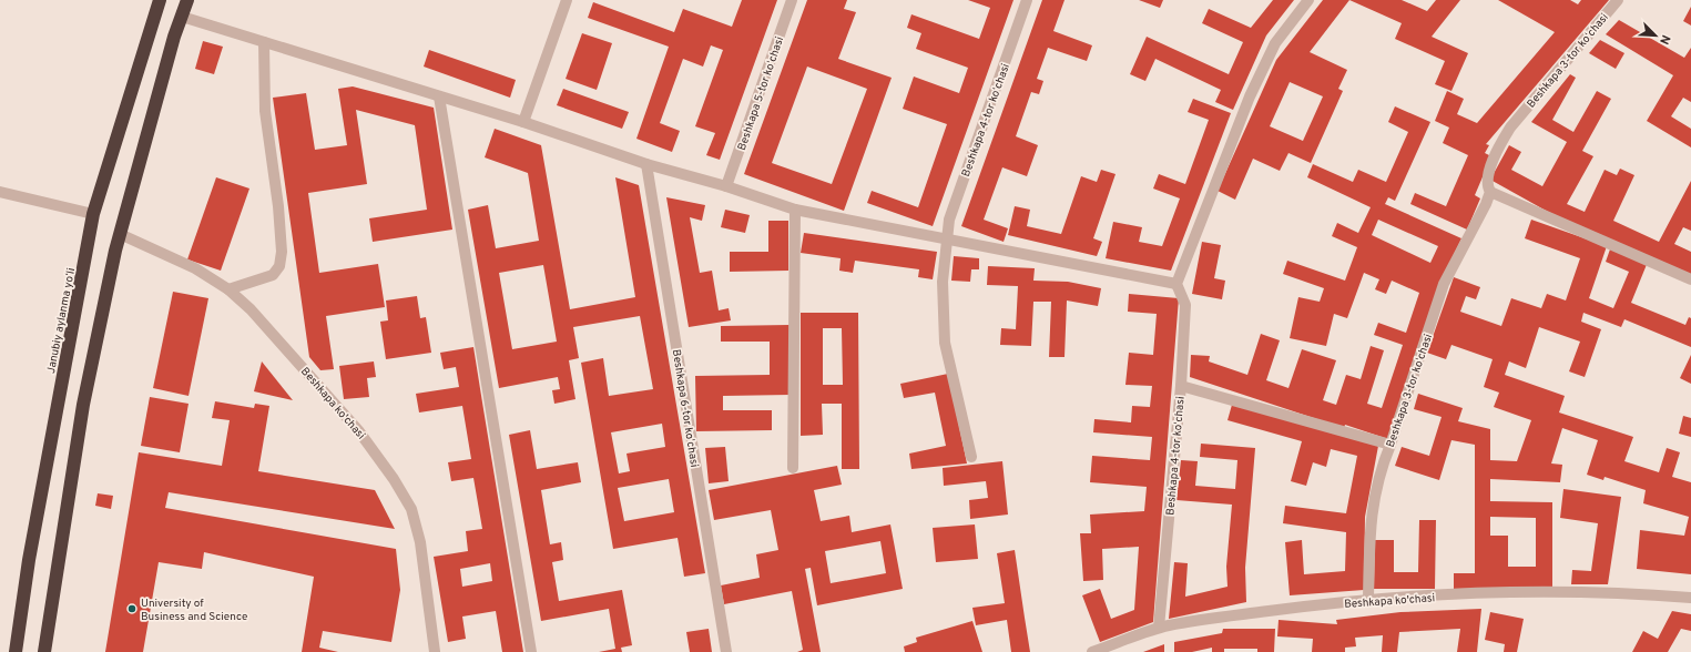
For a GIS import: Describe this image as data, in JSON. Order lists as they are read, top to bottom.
{
  "streets": {
    "highway": ["Janubiy aylanma yoʻli"],
    "street": [
      "Beshkapa 3-tor koʻchasi",
      "Beshkapa 5-tor koʻchasi",
      "Beshkapa 4-tor koʻchasi",
      "Beshkapa ko'chasi",
      "Beshkapa 6-tor koʻchasi"
    ]
  },
  "crossings": [
    ["Beshkapa 3-tor koʻchasi", "Beshkapa ko'chasi"],
    ["Beshkapa 4-tor koʻchasi", "Beshkapa ko'chasi"]
  ],
  "places": ["University of Business and Science"],
  "north": "bottom right"
}
